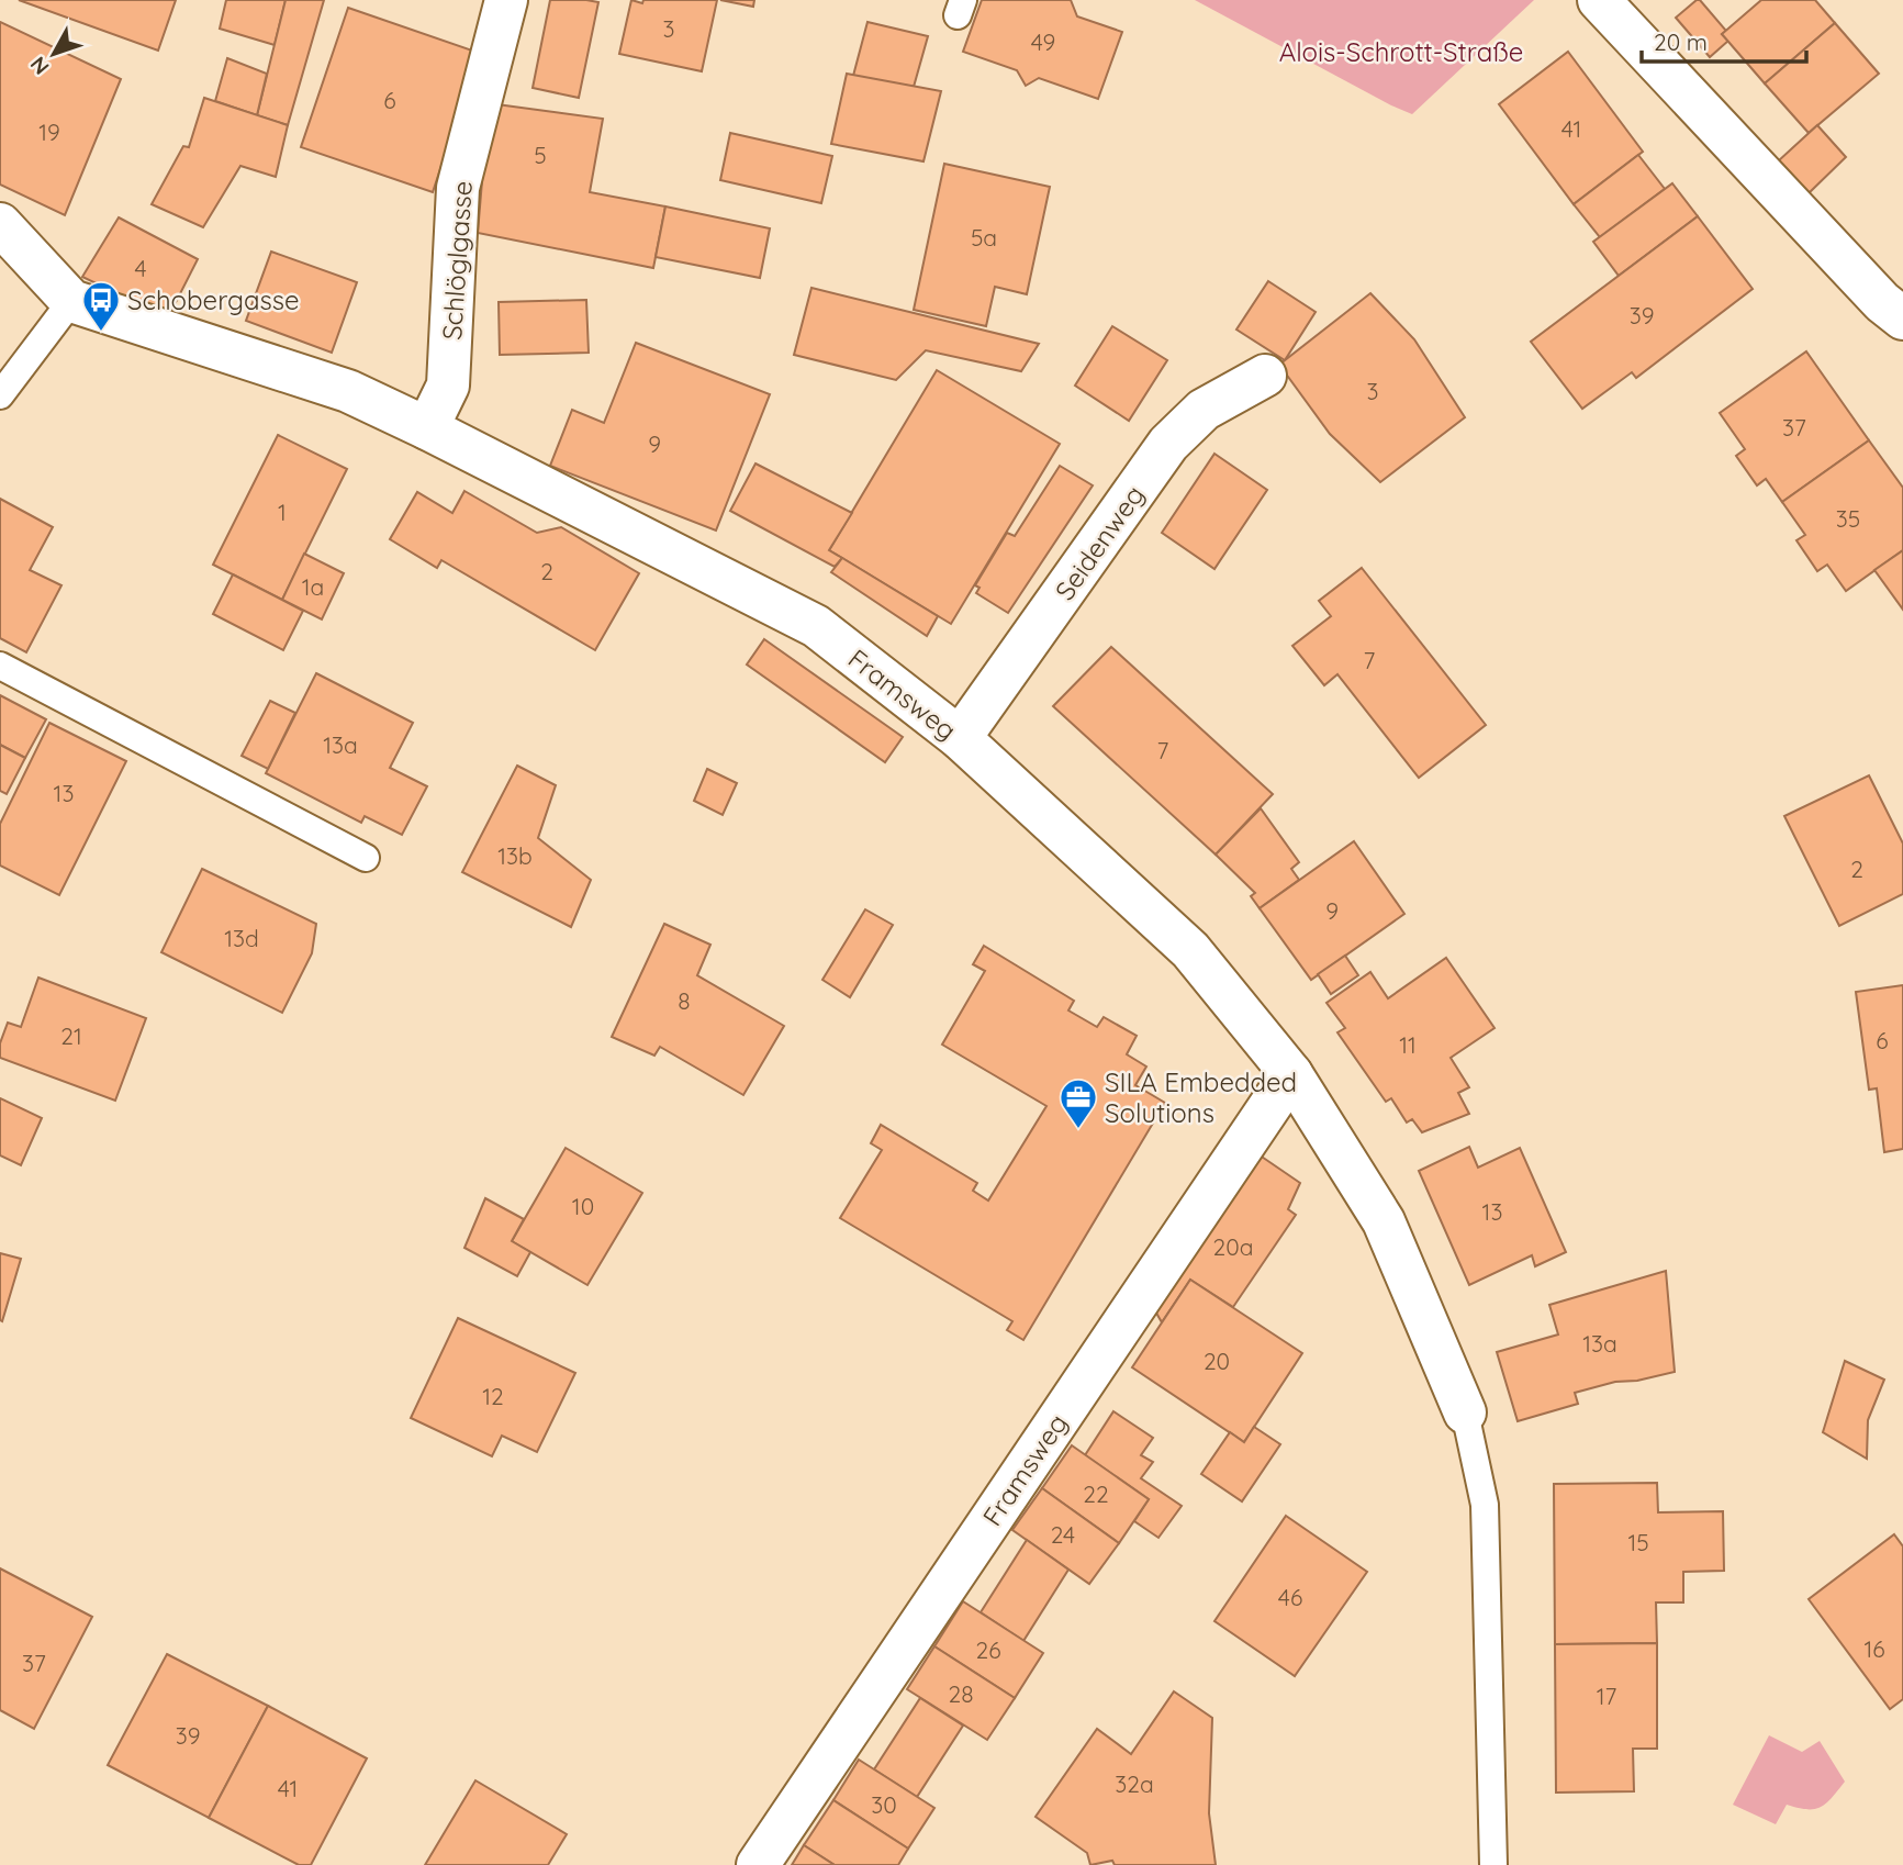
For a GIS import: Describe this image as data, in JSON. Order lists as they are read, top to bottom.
{
  "streets": {
    "street": ["Schlöglgasse", "Seidenweg", "Framsweg"]
  },
  "crossings": [
    ["Schlöglgasse", "Framsweg"],
    ["Seidenweg", "Framsweg"]
  ],
  "parks": ["Alois-Schrott-Straße"],
  "places": {
    "bus stop": ["Schobergasse"],
    "office": ["SILA Embedded Solutions"]
  },
  "house_numbers": [
    "3",
    "49",
    "6",
    "41",
    "19",
    "5",
    "5a",
    "4",
    "39",
    "3",
    "37",
    "9",
    "1",
    "35",
    "2",
    "1a",
    "7",
    "13a",
    "7",
    "13",
    "13b",
    "2",
    "9",
    "13d",
    "8",
    "21",
    "6",
    "11",
    "10",
    "13",
    "20a",
    "13a",
    "20",
    "12",
    "22",
    "24",
    "15",
    "46",
    "16",
    "26",
    "37",
    "28",
    "17",
    "39",
    "32a",
    "41",
    "30"
  ],
  "scale_bar": "20 m",
  "north": "bottom left"
}
